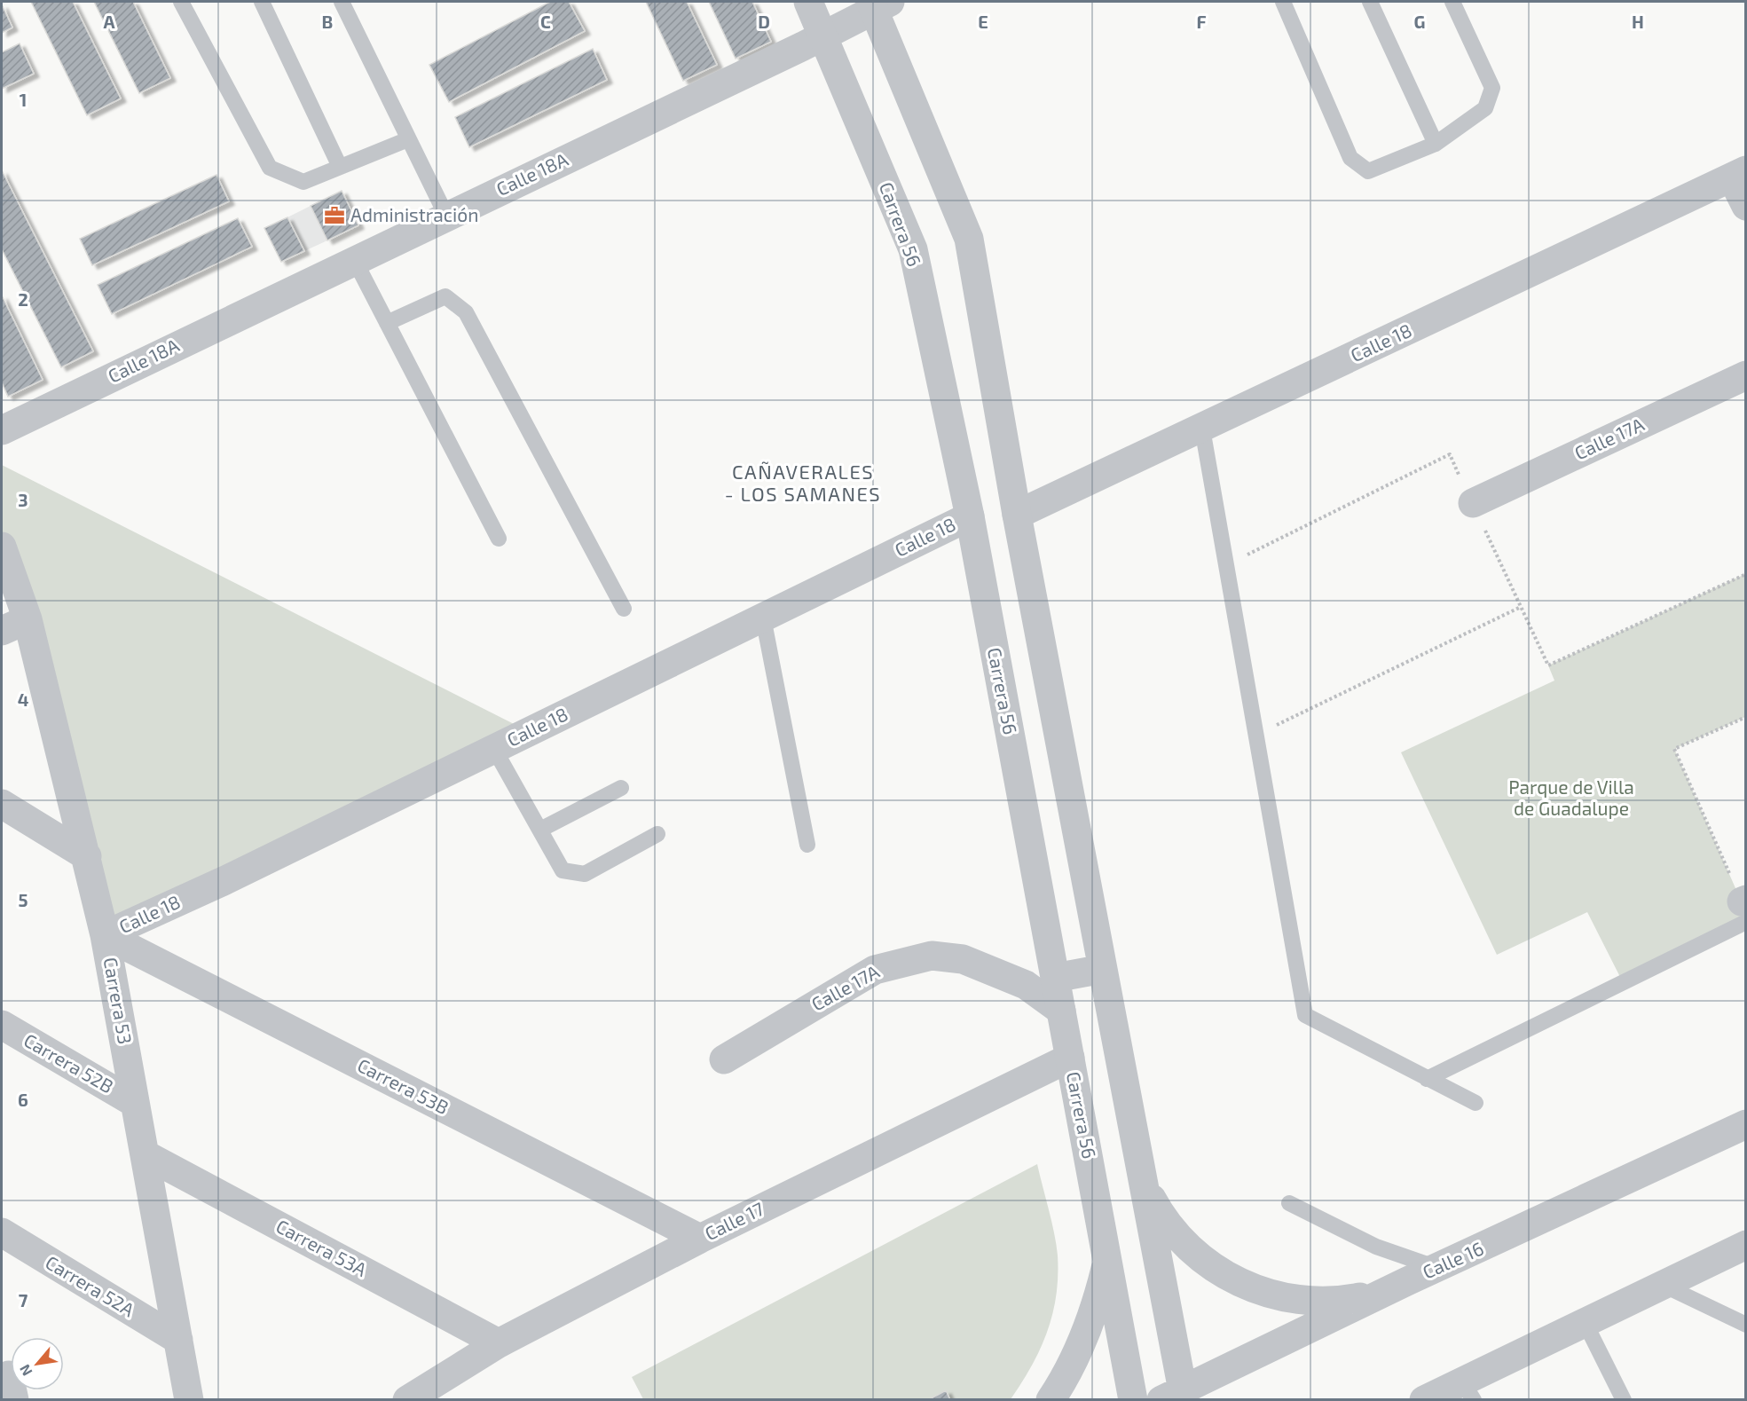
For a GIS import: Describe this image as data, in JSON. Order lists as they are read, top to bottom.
{
  "streets": {
    "street": [
      "Calle 18A",
      "Carrera 56",
      "Calle 18",
      "Calle 17A",
      "Carrera 53",
      "Carrera 52B",
      "Carrera 53B",
      "Calle 17",
      "Carrera 53A",
      "Calle 16",
      "Carrera 52A"
    ]
  },
  "crossings": [
    ["Calle 18A", "Carrera 56"],
    ["Carrera 56", "Calle 18"],
    ["Carrera 56", "Calle 17A"],
    ["Carrera 56", "Calle 17"],
    ["Calle 18", "Carrera 53"],
    ["Calle 18", "Carrera 53B"],
    ["Carrera 53", "Carrera 52B"],
    ["Carrera 53", "Carrera 53B"],
    ["Carrera 53", "Carrera 53A"],
    ["Carrera 53", "Carrera 52A"],
    ["Carrera 53B", "Calle 17"],
    ["Calle 17", "Carrera 53A"]
  ],
  "districts": ["CAÑAVERALES - LOS SAMANES"],
  "parks": ["Parque de Villa de Guadalupe"],
  "places": {
    "office": ["Administración"]
  },
  "north": "bottom left",
  "grid": {
    "columns": [
      "A",
      "B",
      "C",
      "D",
      "E",
      "F",
      "G",
      "H"
    ],
    "rows": [
      "1",
      "2",
      "3",
      "4",
      "5",
      "6",
      "7"
    ]
  }
}
